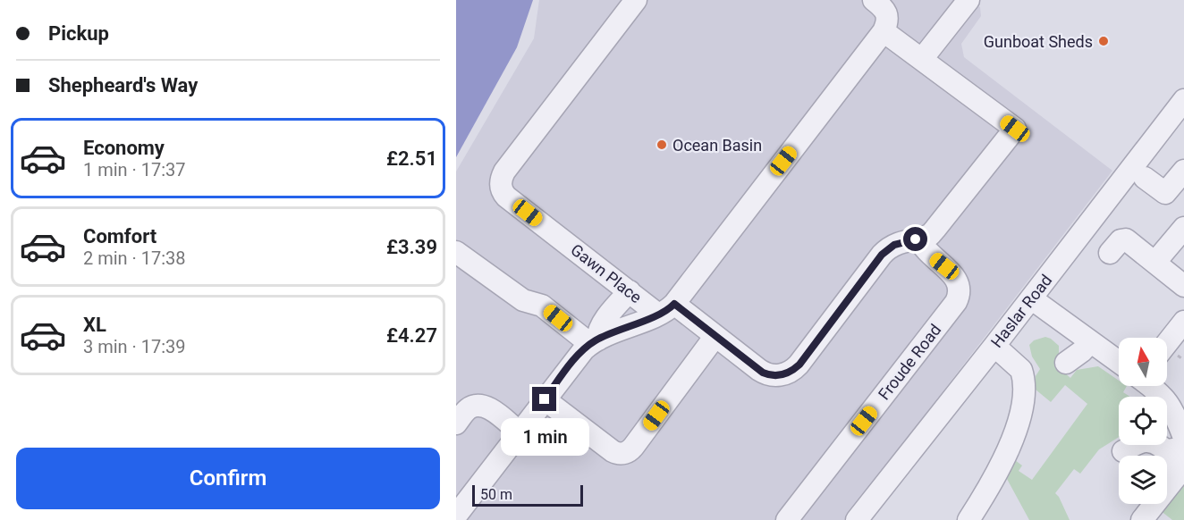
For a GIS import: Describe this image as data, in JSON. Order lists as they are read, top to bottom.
{
  "streets": {
    "street": ["Gawn Place", "Haslar Road", "Froude Road"]
  },
  "crossings": [
    ["Gawn Place", "Froude Road"]
  ],
  "places": ["Gunboat Sheds", "Ocean Basin"],
  "scale_bar": "50 m",
  "north": "top",
  "page": {
    "banner": ["Pickup", "Shepheard's Way"],
    "list": [
      {
        "name": "Economy",
        "note": "1 min · 17:37",
        "value": "£2.51"
      },
      {
        "name": "Comfort",
        "note": "2 min · 17:38",
        "value": "£3.39"
      },
      {
        "name": "XL",
        "note": "3 min · 17:39",
        "value": "£4.27"
      }
    ],
    "bubble": "1 min",
    "buttons": "Confirm",
    "scale": "50 m"
  }
}
